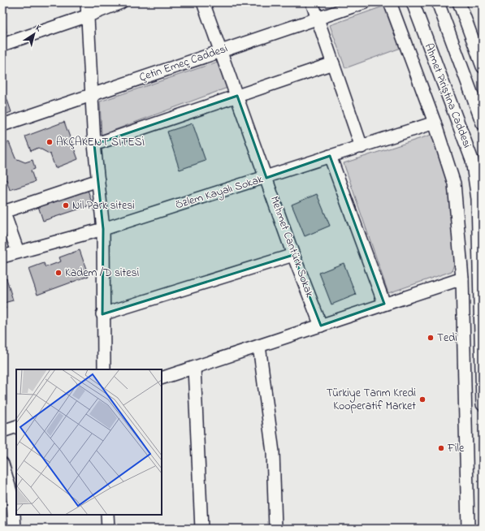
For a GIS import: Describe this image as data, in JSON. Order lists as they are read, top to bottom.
{
  "streets": {
    "street": [
      "Çetin Emeç Caddesi",
      "Ahmet Piriştina Caddesi",
      "Özlem Kayalı Sokak",
      "Mehmet Cantürk Sokak"
    ]
  },
  "crossings": [
    ["Çetin Emeç Caddesi", "Mehmet Cantürk Sokak"],
    ["Özlem Kayalı Sokak", "Mehmet Cantürk Sokak"]
  ],
  "places": [
    "AKÇAKENT SİTESİ",
    "Nil Park sitesi",
    "Kadem /D sitesi",
    "Tedi",
    "Türkiye Tarım Kredi Kooperatif Market",
    "File"
  ],
  "north": "top right"
}
